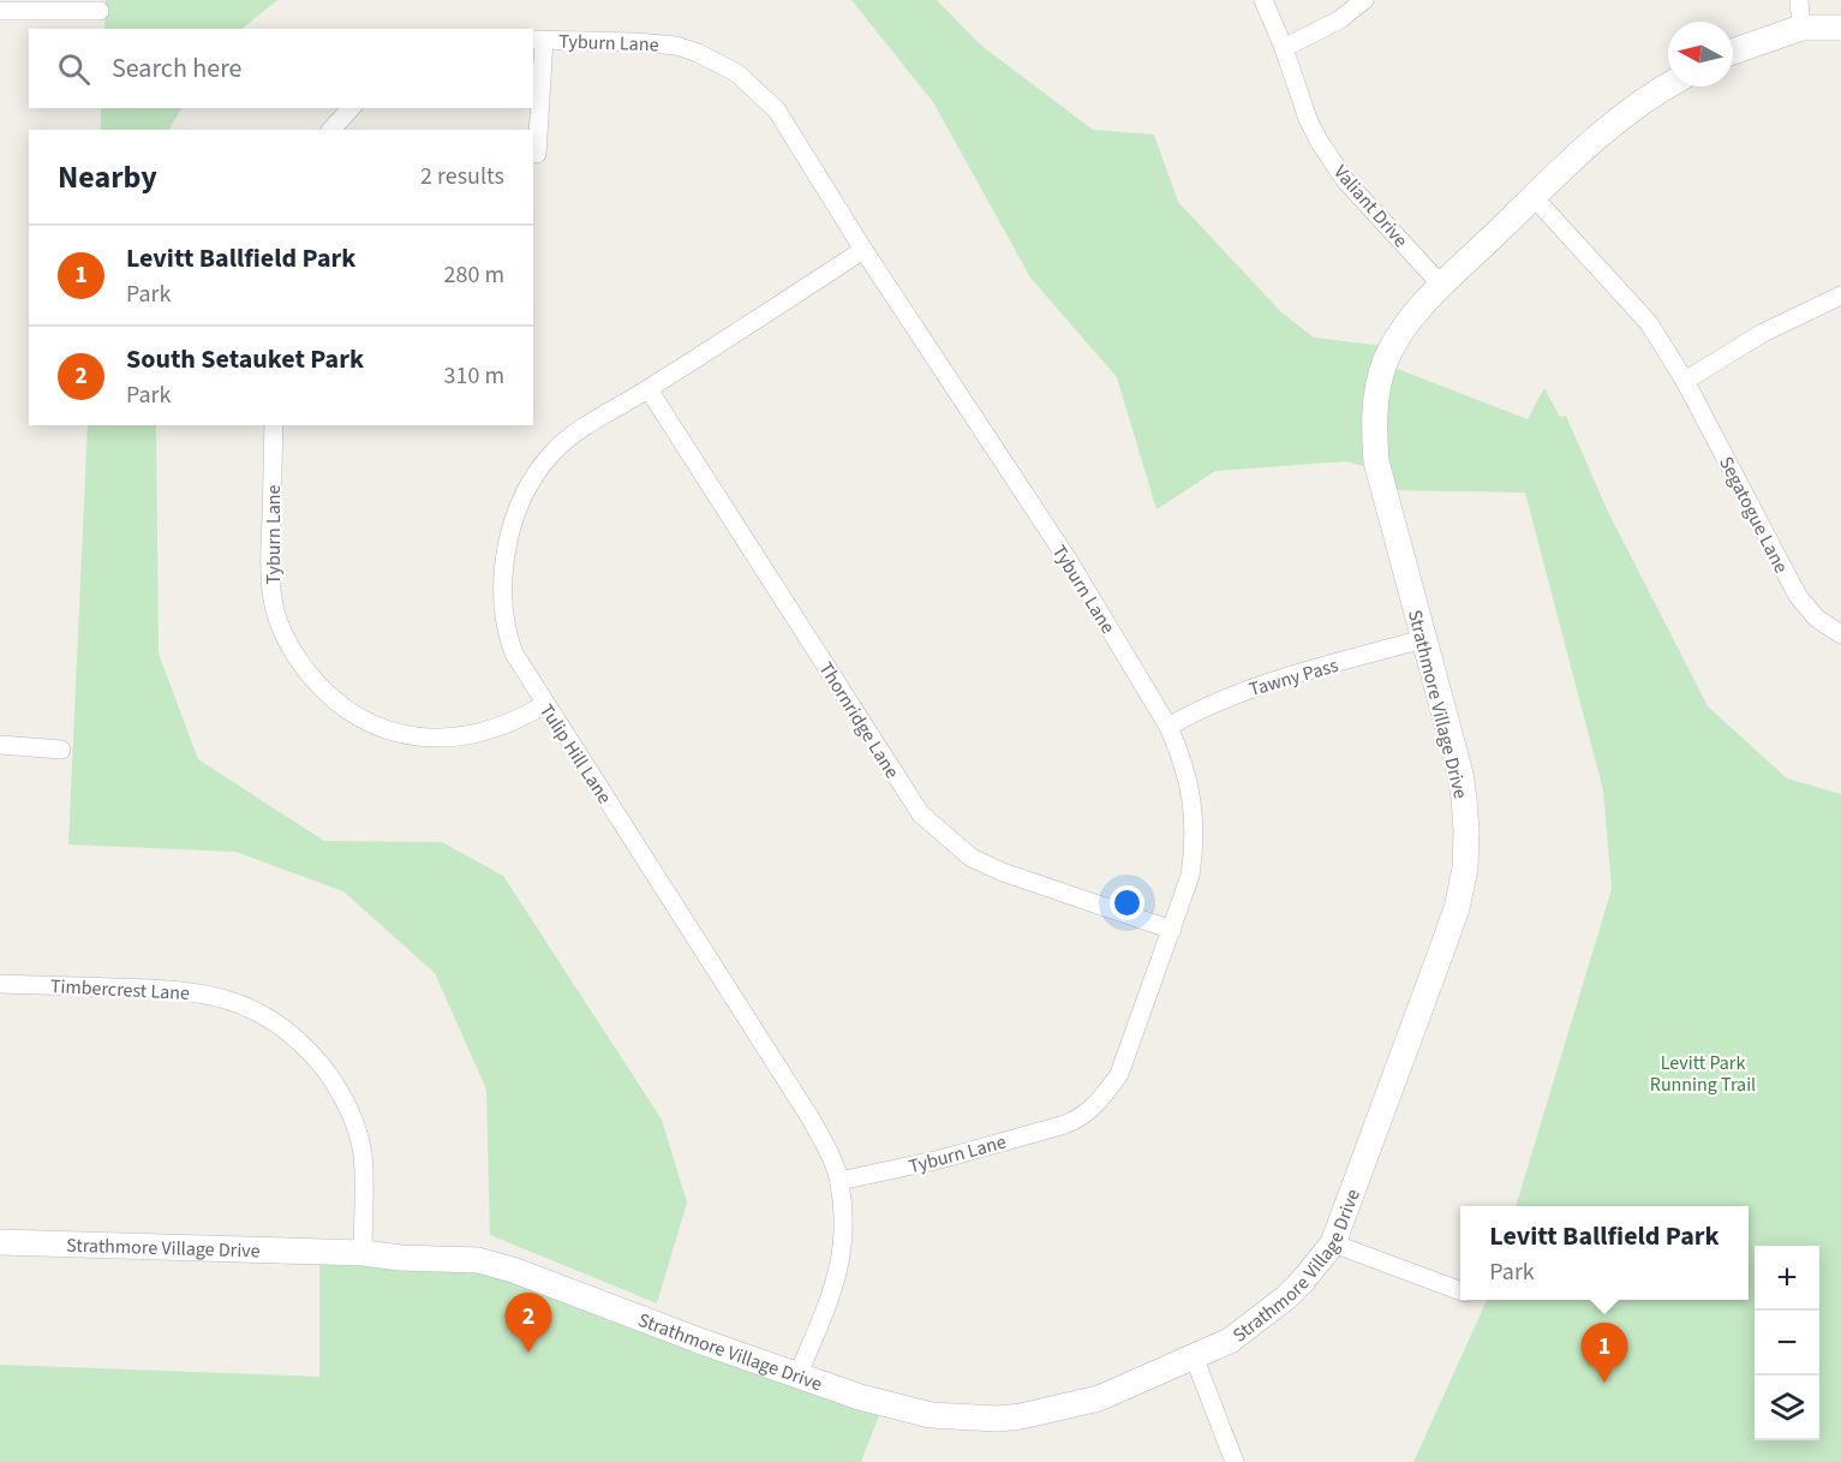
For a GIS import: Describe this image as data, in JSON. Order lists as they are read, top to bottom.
{
  "streets": {
    "street": [
      "Tyburn Lane",
      "Valiant Drive",
      "Segatogue Lane",
      "Tawny Pass",
      "Strathmore Village Drive",
      "Thornridge Lane",
      "Tulip Hill Lane",
      "Timbercrest Lane"
    ]
  },
  "crossings": [
    ["Tyburn Lane", "Tawny Pass"],
    ["Tyburn Lane", "Thornridge Lane"],
    ["Tyburn Lane", "Tulip Hill Lane"],
    ["Valiant Drive", "Strathmore Village Drive"],
    ["Segatogue Lane", "Strathmore Village Drive"],
    ["Tawny Pass", "Strathmore Village Drive"],
    ["Strathmore Village Drive", "Tulip Hill Lane"],
    ["Strathmore Village Drive", "Timbercrest Lane"],
    ["Thornridge Lane", "Tulip Hill Lane"]
  ],
  "parks": ["Levitt Park Running Trail"],
  "north": "left",
  "page": {
    "search": "Search here",
    "heading": ["Nearby", "2 results"],
    "list": [
      {
        "mark": "1",
        "name": "Levitt Ballfield Park",
        "note": "Park",
        "value": "280 m"
      },
      {
        "mark": "2",
        "name": "South Setauket Park",
        "note": "Park",
        "value": "310 m"
      }
    ],
    "popup": ["Levitt Ballfield Park", "Park"],
    "map_buttons": ["+", "−"],
    "pins": ["2", "1"]
  }
}
